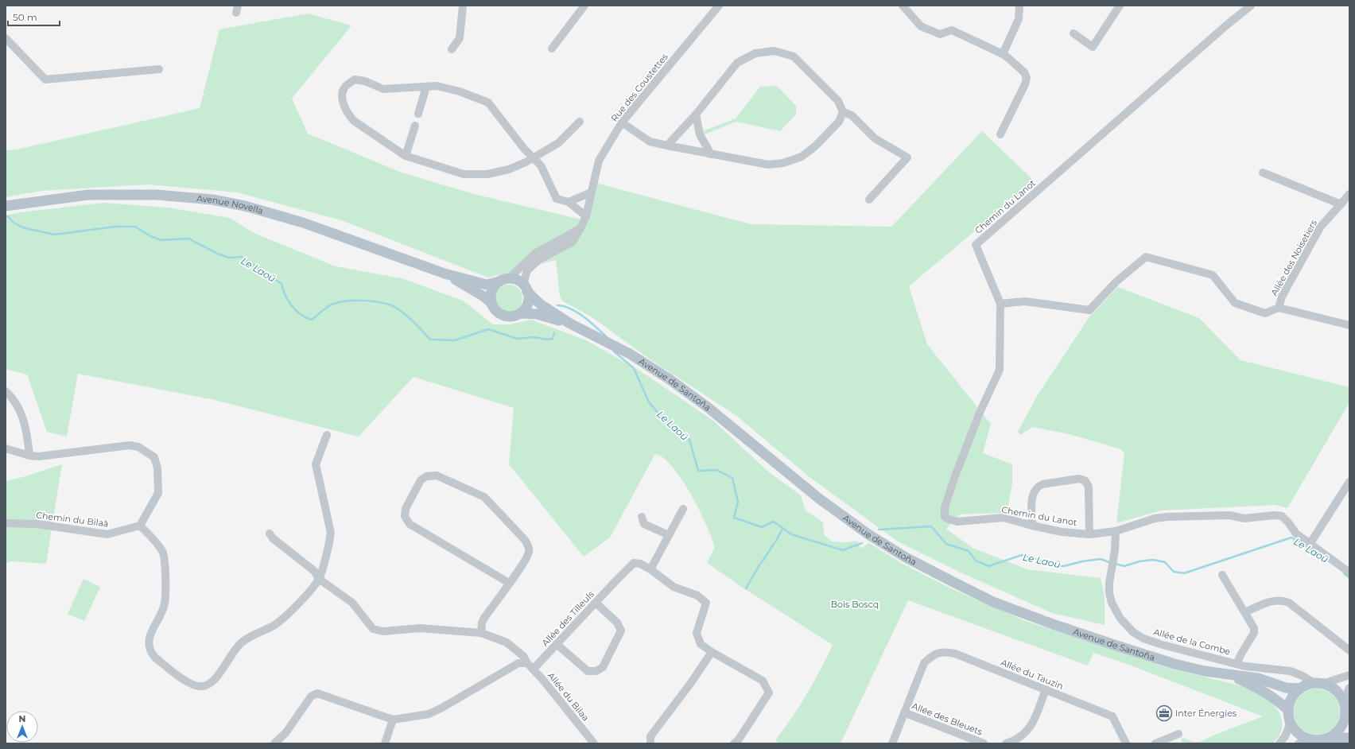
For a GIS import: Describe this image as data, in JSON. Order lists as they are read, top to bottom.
{
  "streets": {
    "main road": ["Avenue Novella", "Avenue de Santoña"],
    "street": [
      "Rue des Coustettes",
      "Chemin du Lanot",
      "Allée des Noisetiers",
      "Chemin du Bilaà",
      "Allée des Tilleuls",
      "Allée de la Combe",
      "Allée du Tauzin",
      "Allée du Bilaa",
      "Allée des Bleuets"
    ]
  },
  "crossings": [
    ["Rue des Coustettes", "Avenue Novella"],
    ["Rue des Coustettes", "Avenue de Santoña"],
    ["Avenue Novella", "Avenue de Santoña"],
    ["Chemin du Lanot", "Allée de la Combe"],
    ["Avenue de Santoña", "Allée de la Combe"],
    ["Allée des Tilleuls", "Allée du Bilaa"],
    ["Allée du Tauzin", "Allée des Bleuets"]
  ],
  "water": ["Le Laoü"],
  "parks": ["Bois Boscq"],
  "places": {
    "office": ["Inter Énergies"]
  },
  "scale_bar": "50 m",
  "north": "top"
}
